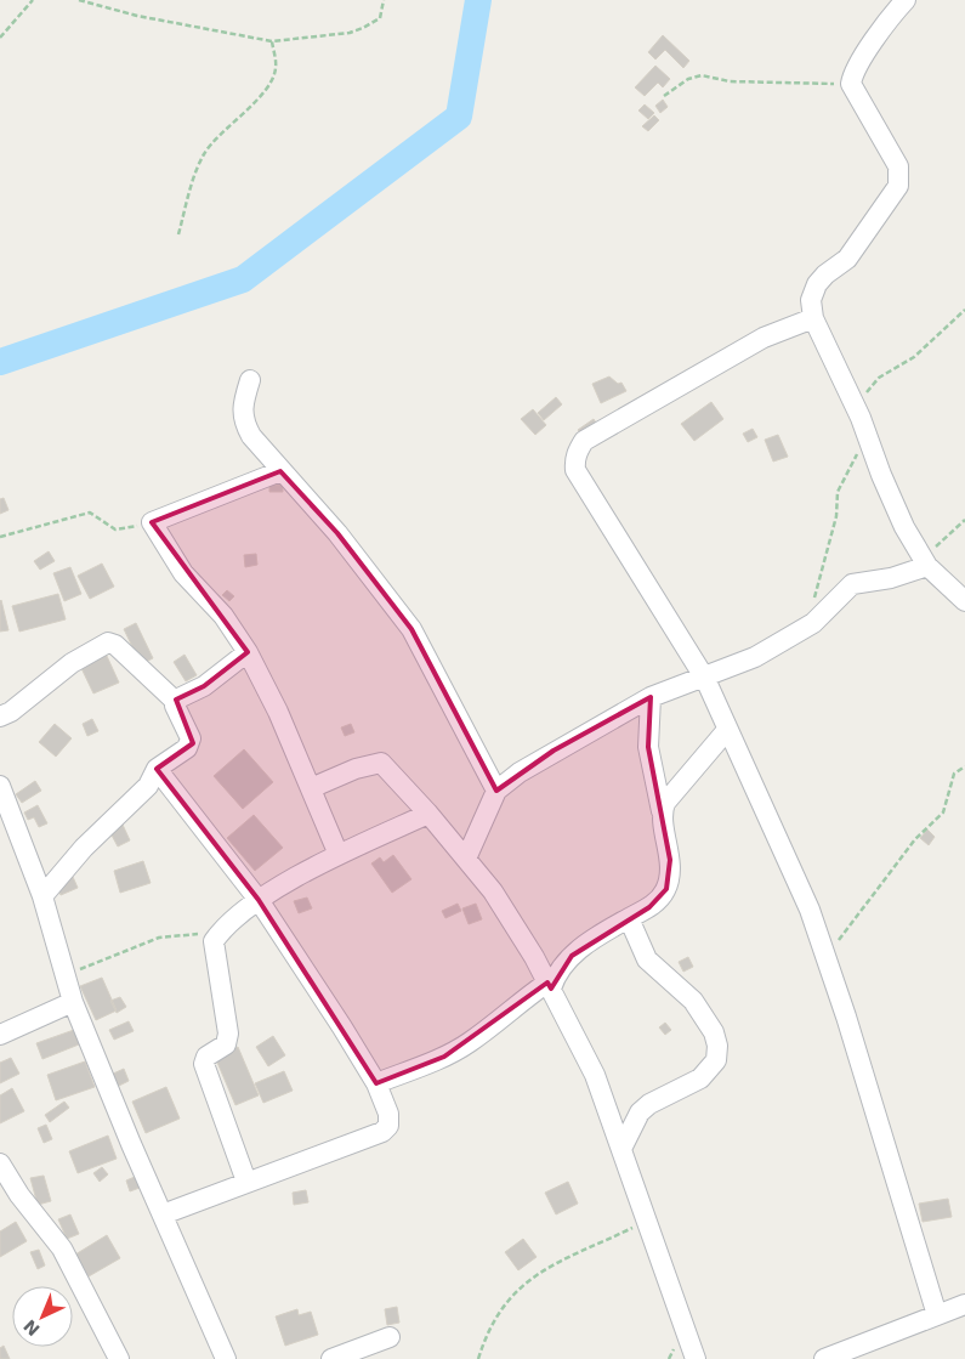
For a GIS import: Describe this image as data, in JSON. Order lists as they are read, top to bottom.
{
  "north": "bottom left"
}
